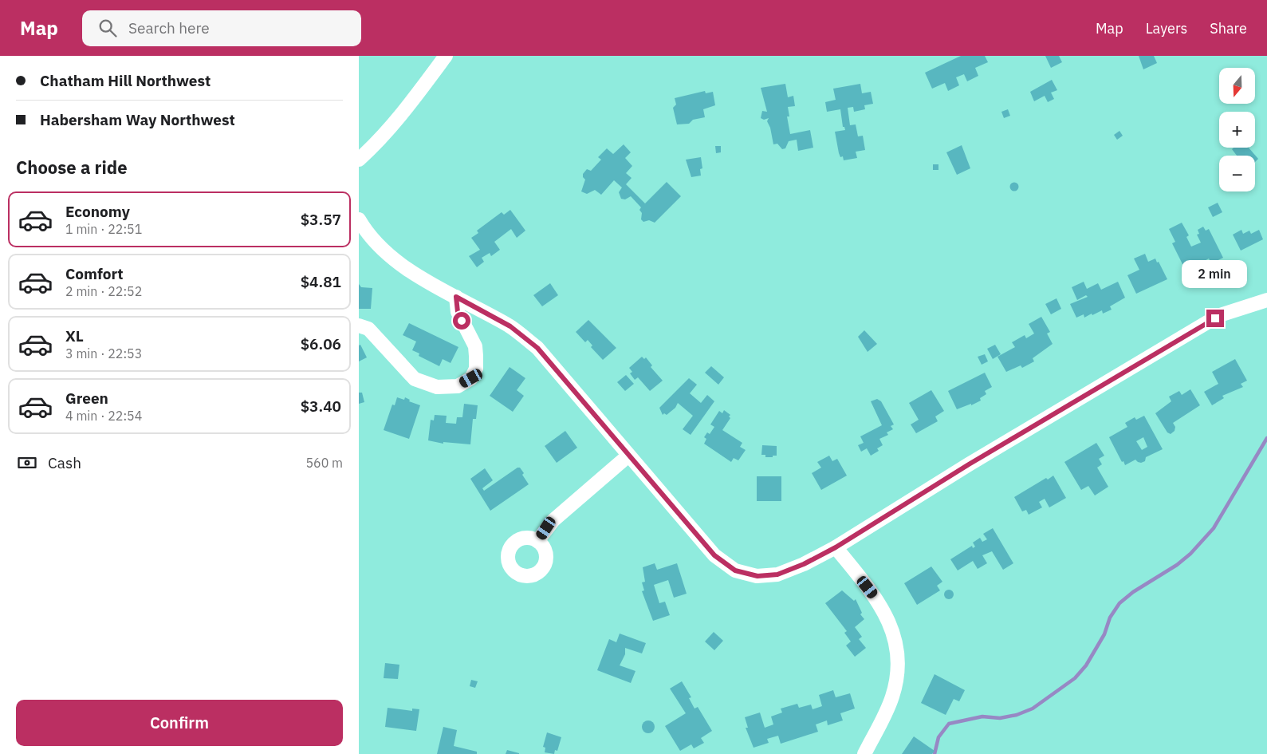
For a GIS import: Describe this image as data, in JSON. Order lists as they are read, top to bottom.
{
  "north": "bottom",
  "page": {
    "header": "Map",
    "search": "Search here",
    "nav": ["Map", "Layers", "Share"],
    "banner": ["Chatham Hill Northwest", "Habersham Way Northwest"],
    "map_buttons": ["+", "−"],
    "heading": "Choose a ride",
    "list": [
      {
        "name": "Economy",
        "note": "1 min · 22:51",
        "value": "$3.57"
      },
      {
        "name": "Comfort",
        "note": "2 min · 22:52",
        "value": "$4.81"
      },
      {
        "name": "XL",
        "note": "3 min · 22:53",
        "value": "$6.06"
      },
      {
        "name": "Green",
        "note": "4 min · 22:54",
        "value": "$3.40"
      }
    ],
    "bubble": "2 min",
    "pay": ["Cash", "560 m"],
    "buttons": "Confirm"
  }
}
